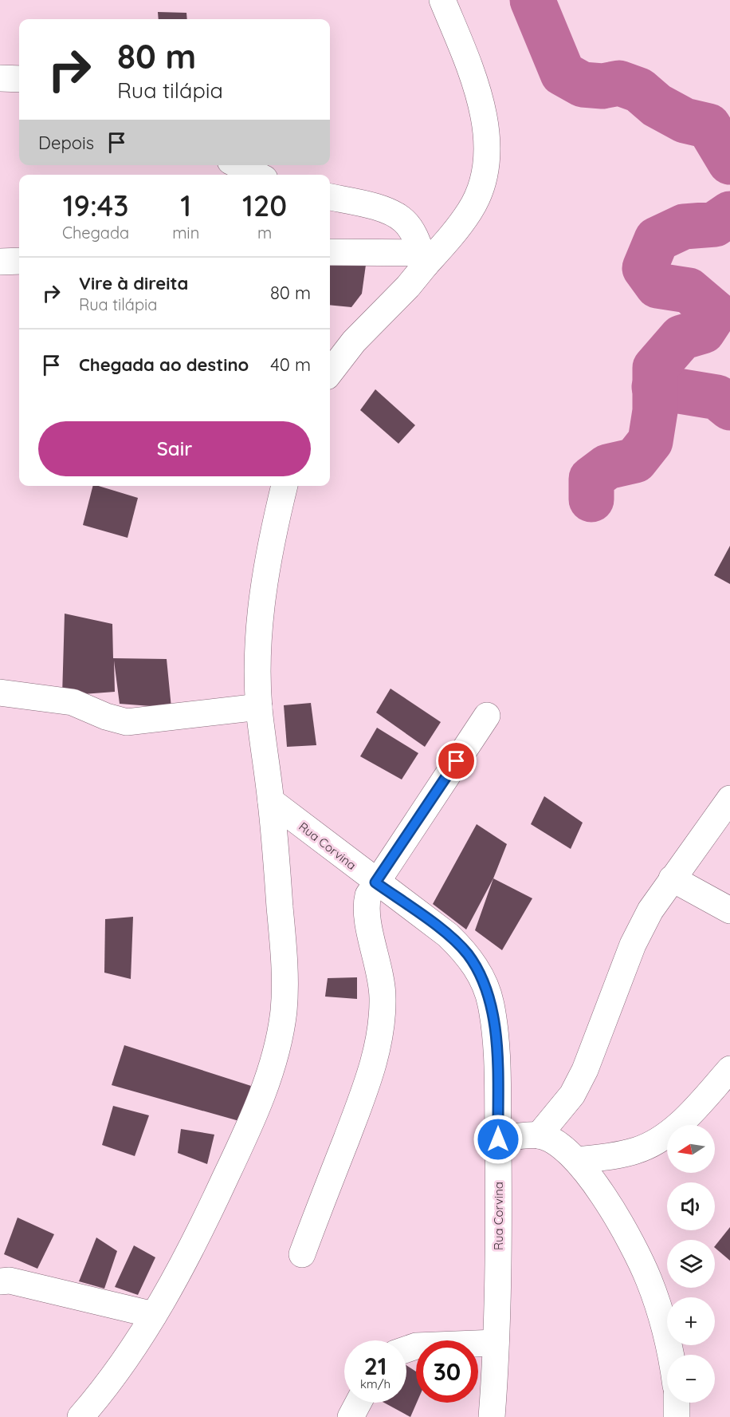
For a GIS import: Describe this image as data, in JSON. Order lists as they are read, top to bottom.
{
  "streets": {
    "street": ["Rua Corvina"]
  },
  "north": "left",
  "page": {
    "turn": ["80 m", "Rua tilápia"],
    "then": "Depois",
    "eta": [
      "19:43",
      "Chegada",
      "1",
      "min",
      "120",
      "m"
    ],
    "list": [
      {
        "name": "Vire à direita",
        "note": "Rua tilápia",
        "value": "80 m"
      },
      {
        "name": "Chegada ao destino",
        "value": "40 m"
      }
    ],
    "buttons": "Sair",
    "map_buttons": ["+", "−"],
    "speed": "21 km/h",
    "limit": "30"
  }
}
